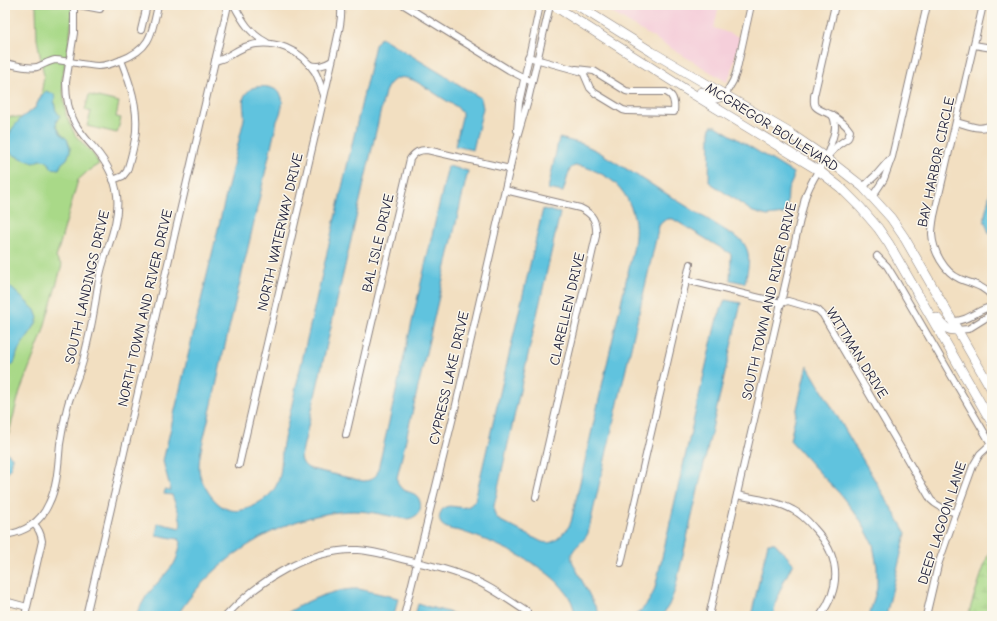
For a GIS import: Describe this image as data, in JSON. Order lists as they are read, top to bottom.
{
  "streets": {
    "main road": ["MCGREGOR BOULEVARD"],
    "street": [
      "BAY HARBOR CIRCLE",
      "NORTH WATERWAY DRIVE",
      "BAL ISLE DRIVE",
      "SOUTH LANDINGS DRIVE",
      "SOUTH TOWN AND RIVER DRIVE",
      "NORTH TOWN AND RIVER DRIVE",
      "CLARELLEN DRIVE",
      "WITTMAN DRIVE",
      "CYPRESS LAKE DRIVE",
      "DEEP LAGOON LANE"
    ]
  },
  "crossings": [
    ["MCGREGOR BOULEVARD", "SOUTH TOWN AND RIVER DRIVE"],
    ["MCGREGOR BOULEVARD", "CYPRESS LAKE DRIVE"],
    ["BAL ISLE DRIVE", "CYPRESS LAKE DRIVE"],
    ["SOUTH TOWN AND RIVER DRIVE", "WITTMAN DRIVE"],
    ["CLARELLEN DRIVE", "CYPRESS LAKE DRIVE"],
    ["WITTMAN DRIVE", "DEEP LAGOON LANE"]
  ]
}
